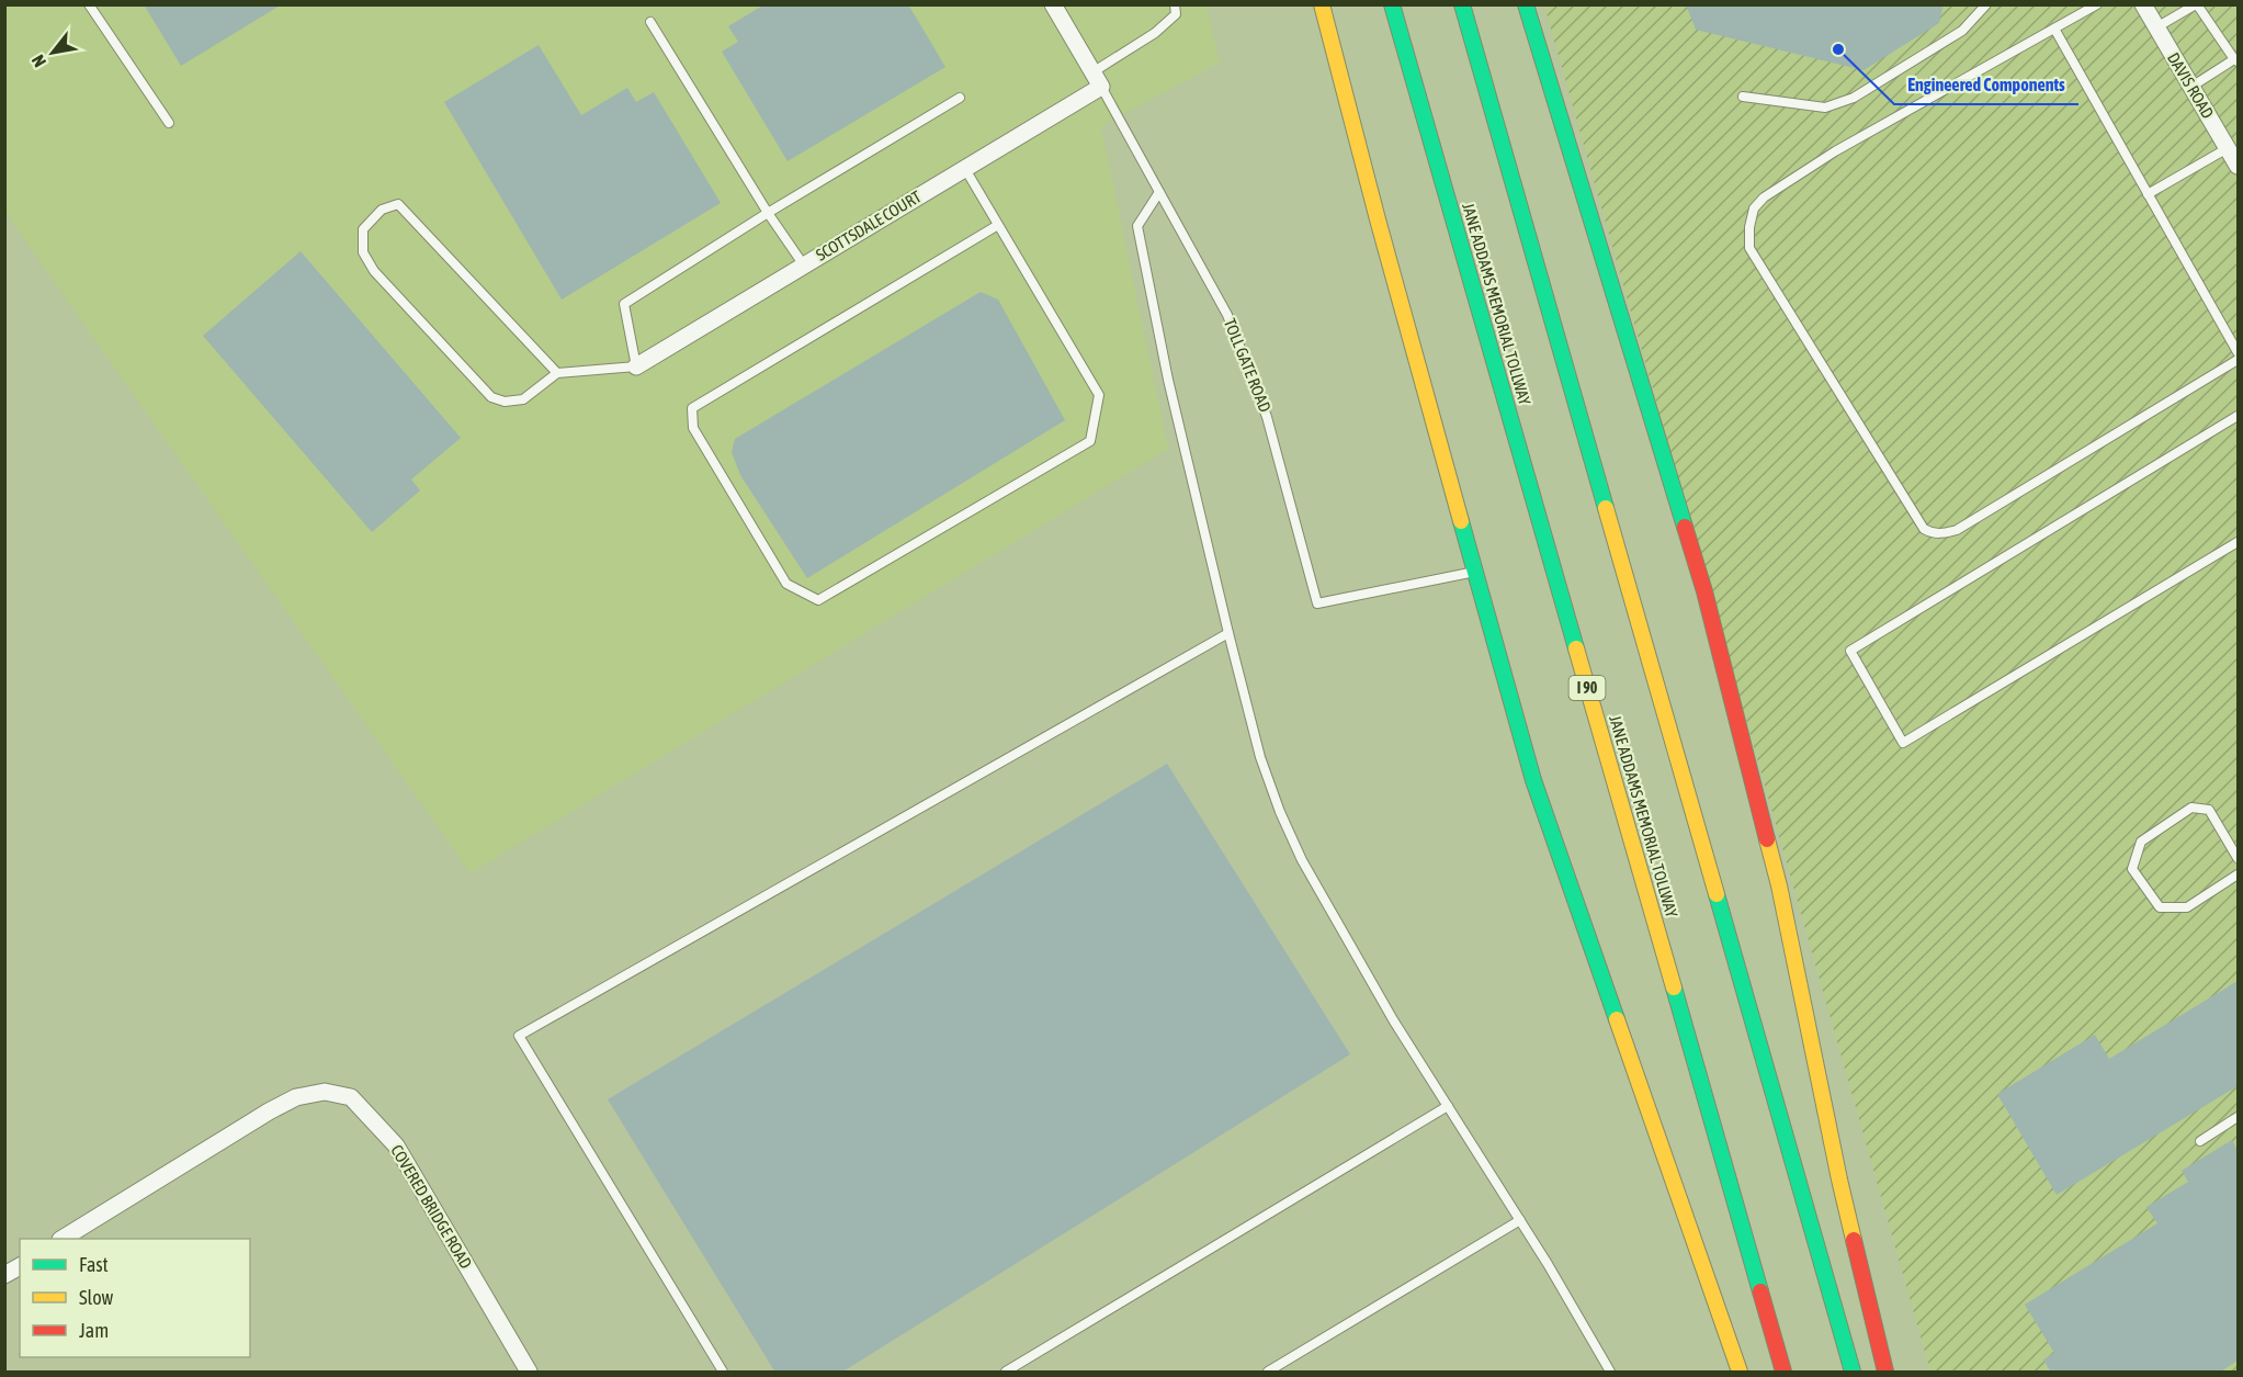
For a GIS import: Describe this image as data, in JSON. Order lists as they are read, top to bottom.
{
  "streets": {
    "highway": ["JANE ADDAMS MEMORIAL TOLLWAY", "I 90"],
    "street": [
      "DAVIS ROAD",
      "SCOTTSDALE COURT",
      "TOLL GATE ROAD",
      "COVERED BRIDGE ROAD"
    ]
  },
  "crossings": [
    ["SCOTTSDALE COURT", "TOLL GATE ROAD"]
  ],
  "places": ["Engineered Components"],
  "legend": ["Fast", "Slow", "Jam"],
  "north": "bottom left"
}
